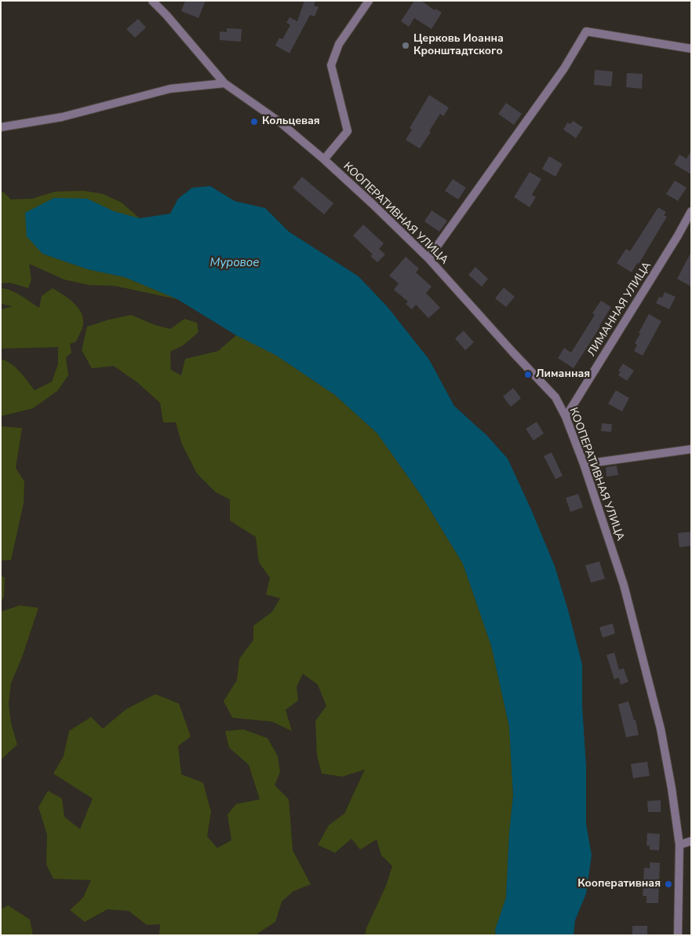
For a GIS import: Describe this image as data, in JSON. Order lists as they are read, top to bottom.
{
  "streets": {
    "street": ["КООПЕРАТИВНАЯ УЛИЦА", "ЛИМАННАЯ УЛИЦА"]
  },
  "crossings": [
    ["КООПЕРАТИВНАЯ УЛИЦА", "ЛИМАННАЯ УЛИЦА"]
  ],
  "water": ["Муровое"],
  "places": [
    "Церковь Иоанна Кронштадтского",
    "Кольцевая",
    "Лиманная",
    "Кооперативная"
  ]
}
